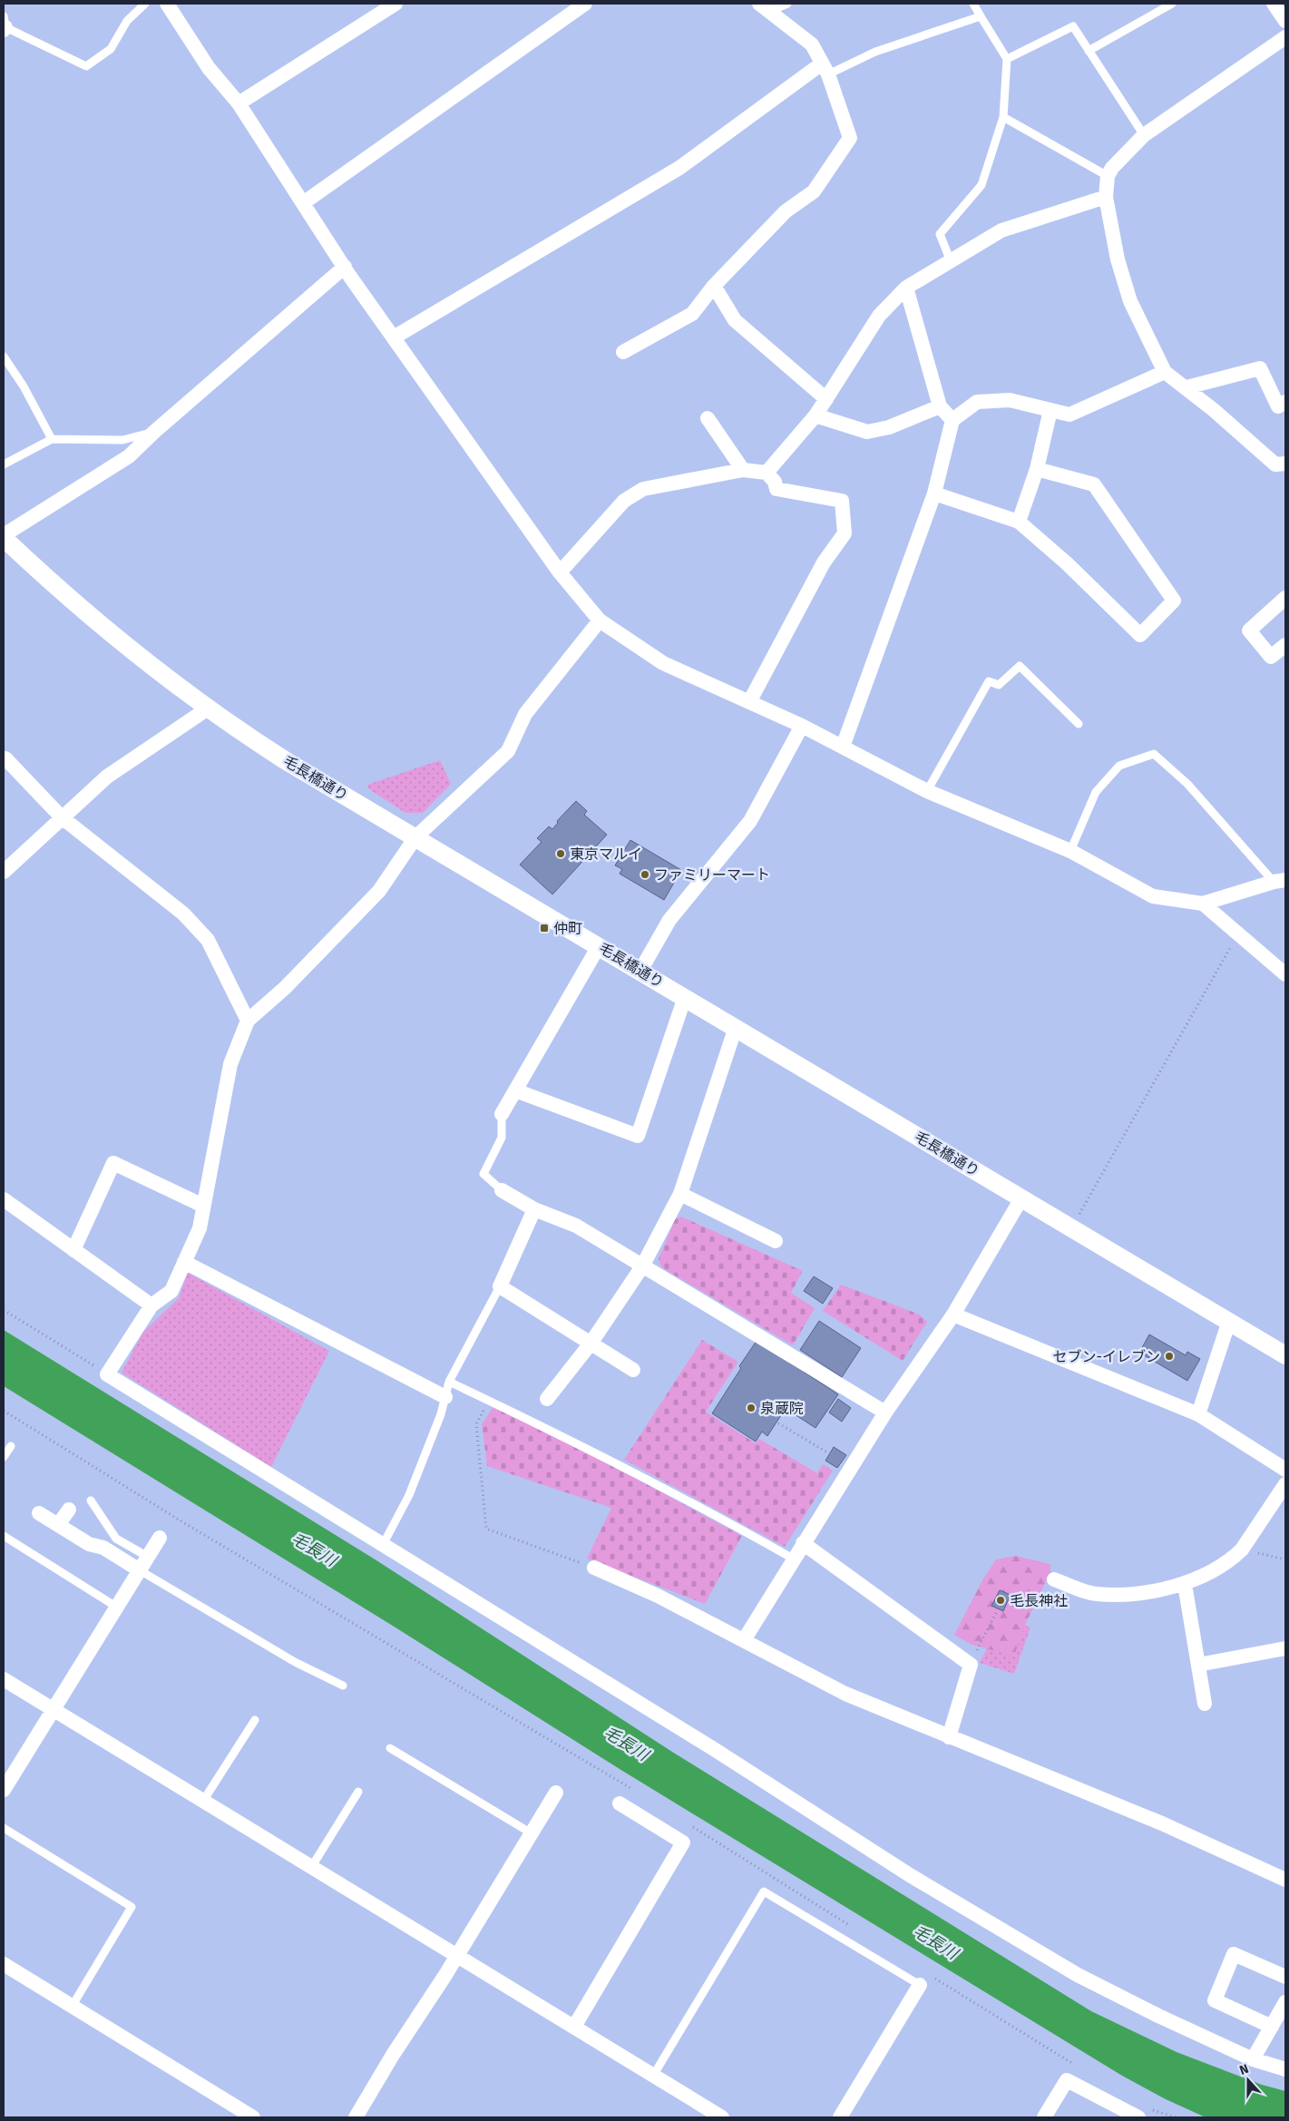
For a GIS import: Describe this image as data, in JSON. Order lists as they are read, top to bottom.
{
  "streets": {
    "street": ["毛長橋通り"]
  },
  "water": ["毛長川"],
  "places": {
    "other": [
      "東京マルイ",
      "ファミリーマート",
      "セブン-イレブン",
      "泉蔵院",
      "毛長神社"
    ],
    "transit": ["仲町"]
  },
  "north": "top"
}
